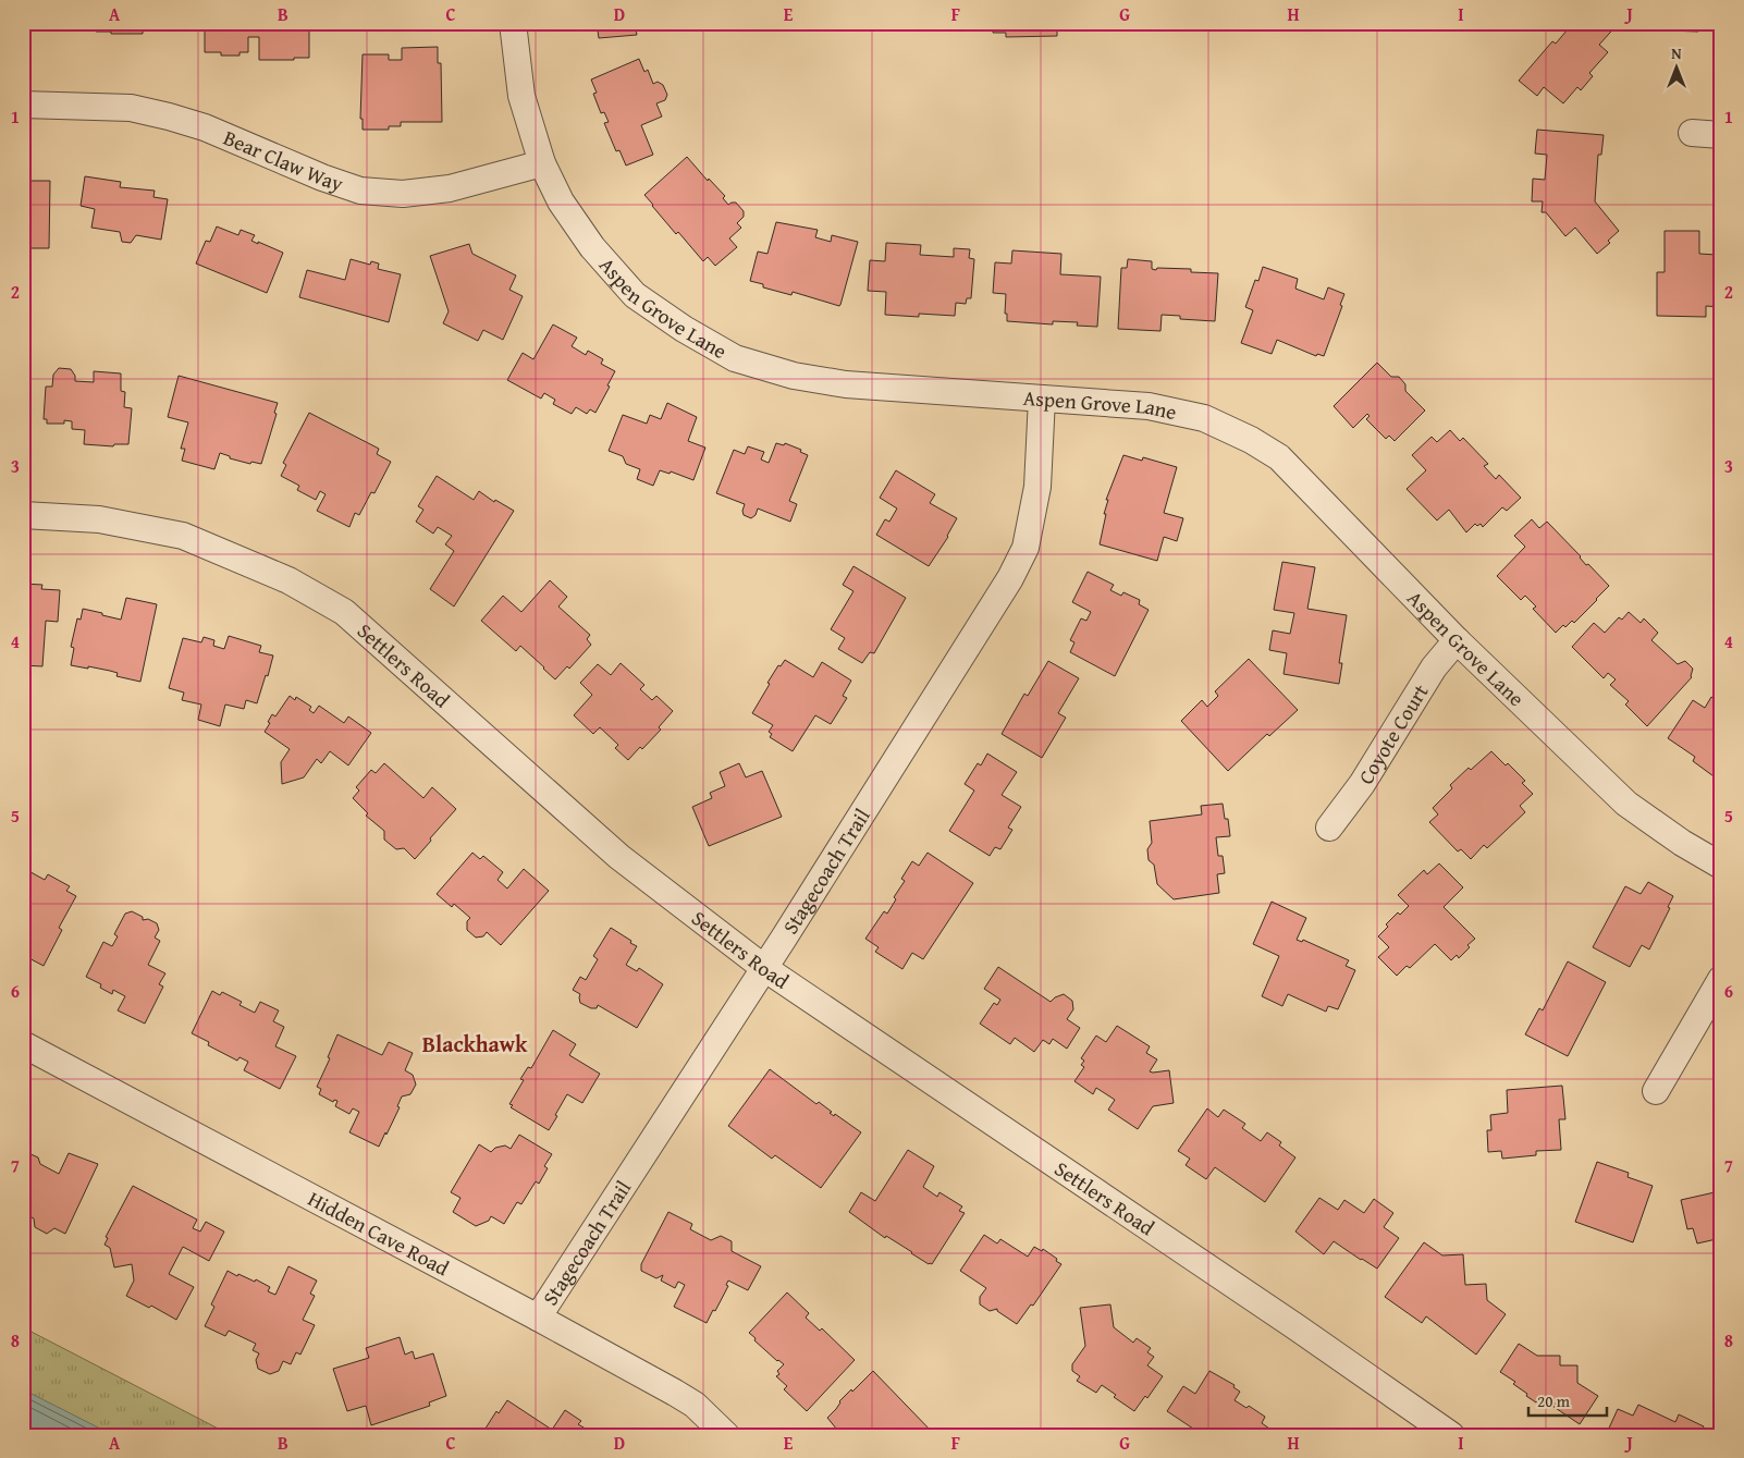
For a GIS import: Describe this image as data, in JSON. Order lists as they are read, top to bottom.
{
  "streets": {
    "street": [
      "Bear Claw Way",
      "Aspen Grove Lane",
      "Settlers Road",
      "Coyote Court",
      "Stagecoach Trail",
      "Hidden Cave Road"
    ]
  },
  "crossings": [
    ["Bear Claw Way", "Aspen Grove Lane"],
    ["Aspen Grove Lane", "Coyote Court"],
    ["Aspen Grove Lane", "Stagecoach Trail"],
    ["Settlers Road", "Stagecoach Trail"],
    ["Stagecoach Trail", "Hidden Cave Road"]
  ],
  "districts": ["Blackhawk"],
  "scale_bar": "20 m",
  "north": "top",
  "grid": {
    "columns": [
      "A",
      "B",
      "C",
      "D",
      "E",
      "F",
      "G",
      "H",
      "I",
      "J"
    ],
    "rows": [
      "1",
      "2",
      "3",
      "4",
      "5",
      "6",
      "7",
      "8"
    ]
  }
}
